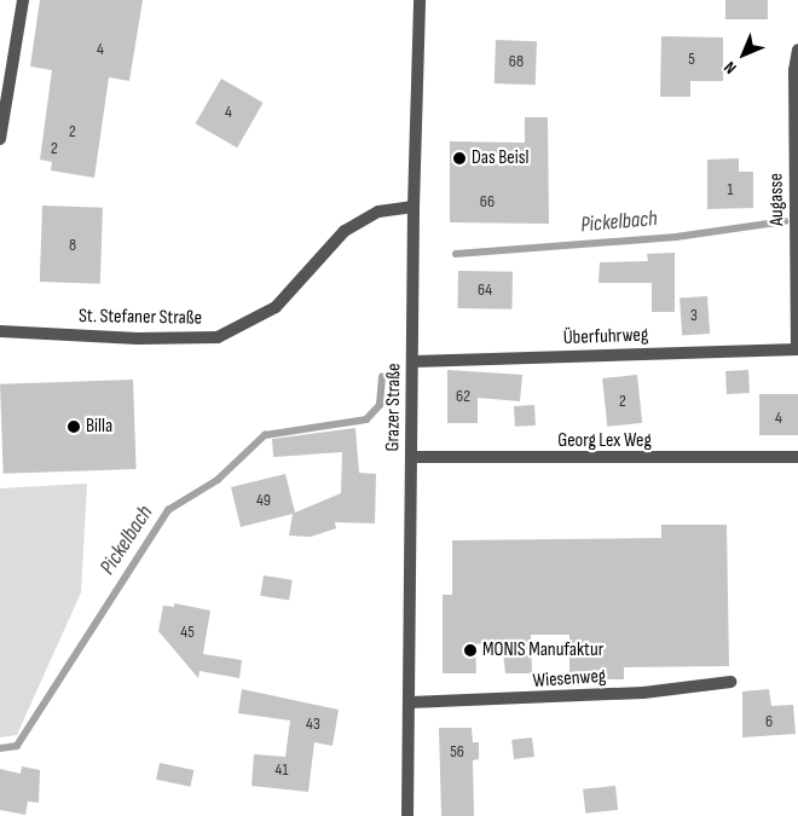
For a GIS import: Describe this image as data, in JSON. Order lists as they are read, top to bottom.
{
  "streets": {
    "street": [
      "Augasse",
      "St. Stefaner Straße",
      "Überfuhrweg",
      "Grazer Straße",
      "Georg Lex Weg",
      "Wiesenweg"
    ]
  },
  "crossings": [
    ["Augasse", "Überfuhrweg"],
    ["St. Stefaner Straße", "Grazer Straße"],
    ["Überfuhrweg", "Grazer Straße"],
    ["Grazer Straße", "Georg Lex Weg"],
    ["Grazer Straße", "Wiesenweg"]
  ],
  "water": ["Pickelbach"],
  "places": ["Das Beisl", "Billa", "MONIS Manufaktur"],
  "house_numbers": [
    "4",
    "5",
    "68",
    "4",
    "2",
    "2",
    "1",
    "66",
    "8",
    "64",
    "3",
    "62",
    "2",
    "4",
    "49",
    "45",
    "6",
    "43",
    "56",
    "41"
  ],
  "north": "bottom left"
}
